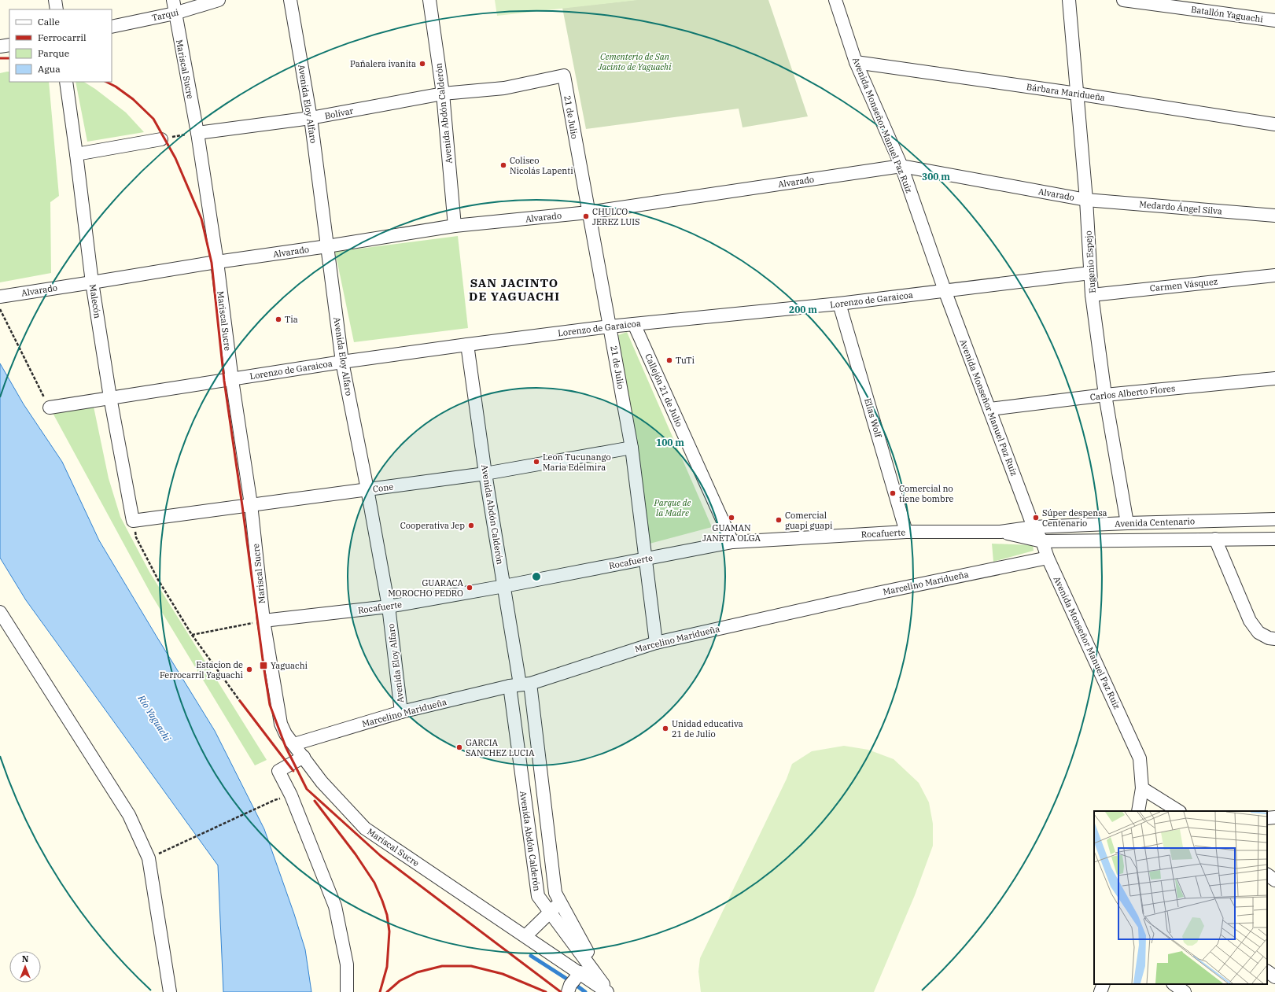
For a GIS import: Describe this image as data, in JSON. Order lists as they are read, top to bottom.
{
  "streets": {
    "street": [
      "Batallón Yaguachi",
      "Tarqui",
      "Mariscal Sucre",
      "Bárbara Maridueña",
      "Avenida Eloy Alfaro",
      "Bolívar",
      "Avenida Abdón Calderón",
      "21 de Julio",
      "Avenida Monseñor Manuel Paz Ruiz",
      "Alvarado",
      "Medardo Ángel Silva",
      "Eugenio Espejo",
      "Carmen Vásquez",
      "Lorenzo de Garaicoa",
      "Malecón",
      "Callejón 21 de Julio",
      "Carlos Alberto Flores",
      "Elias Wolf",
      "Cone",
      "Avenida Centenario",
      "Rocafuerte",
      "Marcelino Maridueña"
    ]
  },
  "crossings": [
    ["Tarqui", "Mariscal Sucre"],
    ["Mariscal Sucre", "Bolívar"],
    ["Mariscal Sucre", "Avenida Abdón Calderón"],
    ["Mariscal Sucre", "Alvarado"],
    ["Mariscal Sucre", "Lorenzo de Garaicoa"],
    ["Mariscal Sucre", "Cone"],
    ["Mariscal Sucre", "Rocafuerte"],
    ["Mariscal Sucre", "Marcelino Maridueña"],
    ["Bárbara Maridueña", "Avenida Monseñor Manuel Paz Ruiz"],
    ["Bárbara Maridueña", "Eugenio Espejo"],
    ["Avenida Eloy Alfaro", "Bolívar"],
    ["Avenida Eloy Alfaro", "Alvarado"],
    ["Avenida Eloy Alfaro", "Lorenzo de Garaicoa"],
    ["Avenida Eloy Alfaro", "Cone"],
    ["Avenida Eloy Alfaro", "Rocafuerte"],
    ["Avenida Eloy Alfaro", "Marcelino Maridueña"],
    ["Bolívar", "Avenida Abdón Calderón"],
    ["Bolívar", "21 de Julio"],
    ["Avenida Abdón Calderón", "Alvarado"],
    ["Avenida Abdón Calderón", "Lorenzo de Garaicoa"],
    ["Avenida Abdón Calderón", "Cone"],
    ["Avenida Abdón Calderón", "Rocafuerte"],
    ["Avenida Abdón Calderón", "Marcelino Maridueña"],
    ["21 de Julio", "Alvarado"],
    ["21 de Julio", "Lorenzo de Garaicoa"],
    ["21 de Julio", "Cone"],
    ["21 de Julio", "Rocafuerte"],
    ["21 de Julio", "Marcelino Maridueña"],
    ["Avenida Monseñor Manuel Paz Ruiz", "Alvarado"],
    ["Avenida Monseñor Manuel Paz Ruiz", "Lorenzo de Garaicoa"],
    ["Avenida Monseñor Manuel Paz Ruiz", "Carlos Alberto Flores"],
    ["Avenida Monseñor Manuel Paz Ruiz", "Avenida Centenario"],
    ["Avenida Monseñor Manuel Paz Ruiz", "Rocafuerte"],
    ["Avenida Monseñor Manuel Paz Ruiz", "Marcelino Maridueña"],
    ["Alvarado", "Medardo Ángel Silva"],
    ["Alvarado", "Eugenio Espejo"],
    ["Alvarado", "Malecón"],
    ["Medardo Ángel Silva", "Eugenio Espejo"],
    ["Eugenio Espejo", "Carmen Vásquez"],
    ["Eugenio Espejo", "Lorenzo de Garaicoa"],
    ["Eugenio Espejo", "Carlos Alberto Flores"],
    ["Eugenio Espejo", "Avenida Centenario"],
    ["Lorenzo de Garaicoa", "Malecón"],
    ["Lorenzo de Garaicoa", "Callejón 21 de Julio"],
    ["Lorenzo de Garaicoa", "Elias Wolf"],
    ["Malecón", "Cone"],
    ["Callejón 21 de Julio", "Rocafuerte"],
    ["Elias Wolf", "Rocafuerte"],
    ["Avenida Centenario", "Rocafuerte"]
  ],
  "districts": ["SAN JACINTO DE YAGUACHI"],
  "water": ["Río Yaguachi"],
  "parks": ["Cementerio de San Jacinto de Yaguachi", "Parque de la Madre"],
  "places": {
    "other": [
      "Pañalera ivanita",
      "Coliseo Nicolás Lapenti",
      "CHULCO JEREZ LUIS",
      "Tia",
      "TuTi",
      "Leon Tucunango Maria Edelmira",
      "Comercial no tiene bombre",
      "GUAMAN JANETA OLGA",
      "Súper despensa Centenario",
      "Comercial guapi guapi",
      "Cooperativa Jep",
      "GUARACA MOROCHO PEDRO",
      "Estacion de Ferrocarril Yaguachi",
      "Unidad educativa 21 de Julio",
      "GARCIA SANCHEZ LUCIA"
    ],
    "transit": ["Yaguachi"]
  },
  "legend": [
    "Calle",
    "Ferrocarril",
    "Parque",
    "Agua"
  ],
  "north": "top",
  "rings": ["300 m", "200 m", "100 m"]
}
